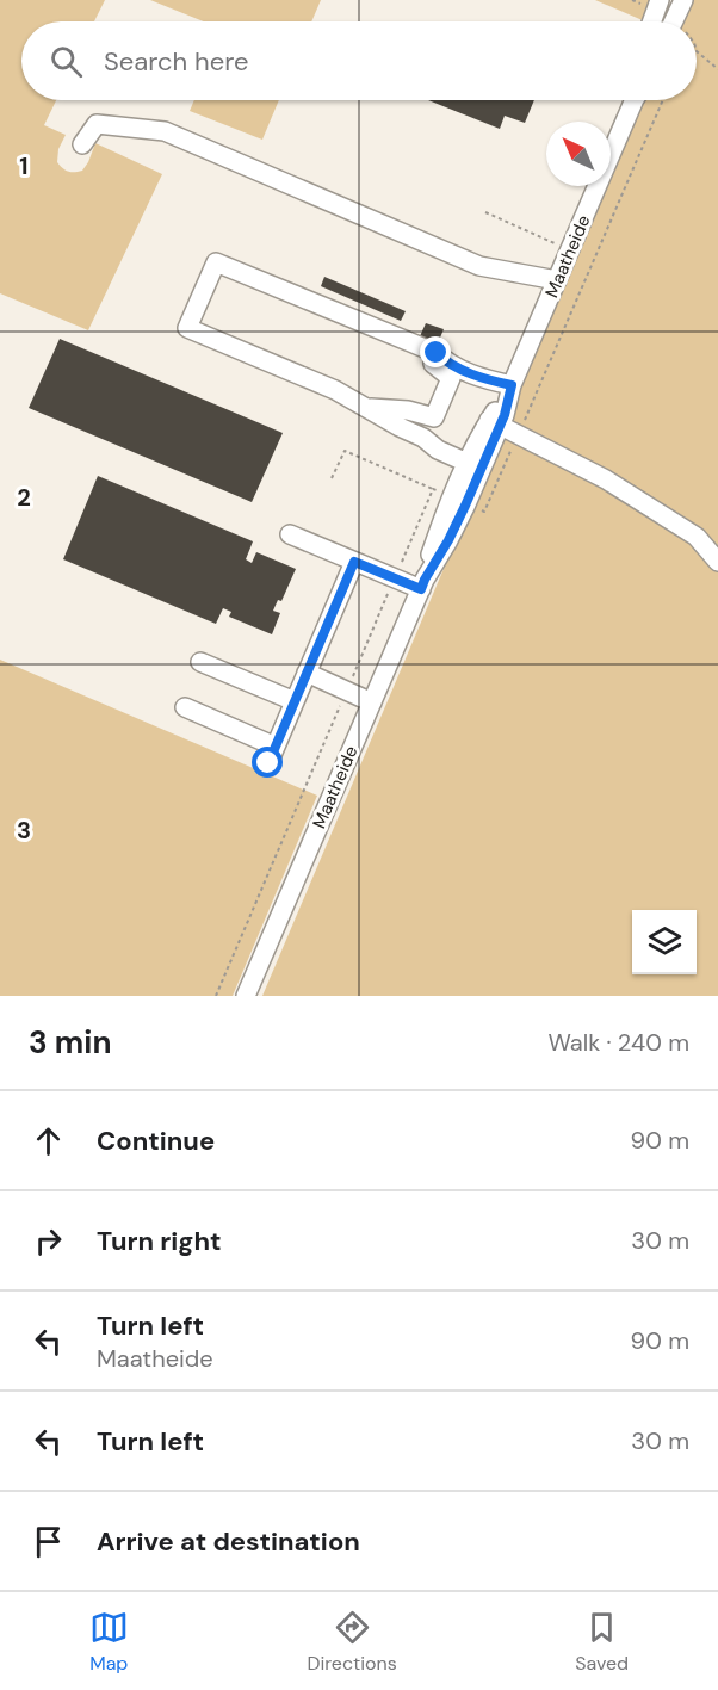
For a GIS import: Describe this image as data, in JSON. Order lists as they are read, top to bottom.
{
  "streets": {
    "street": ["Maatheide"]
  },
  "north": "top left",
  "page": {
    "search": "Search here",
    "heading": ["3 min", "Walk · 240 m"],
    "list": [
      ["Continue", "90 m"],
      ["Turn right", "30 m"],
      ["Turn left", "Maatheide", "90 m"],
      ["Turn left", "30 m"],
      "Arrive at destination"
    ],
    "nav": ["Map", "Directions", "Saved"]
  },
  "grid": {
    "rows": ["1", "2", "3"]
  }
}
